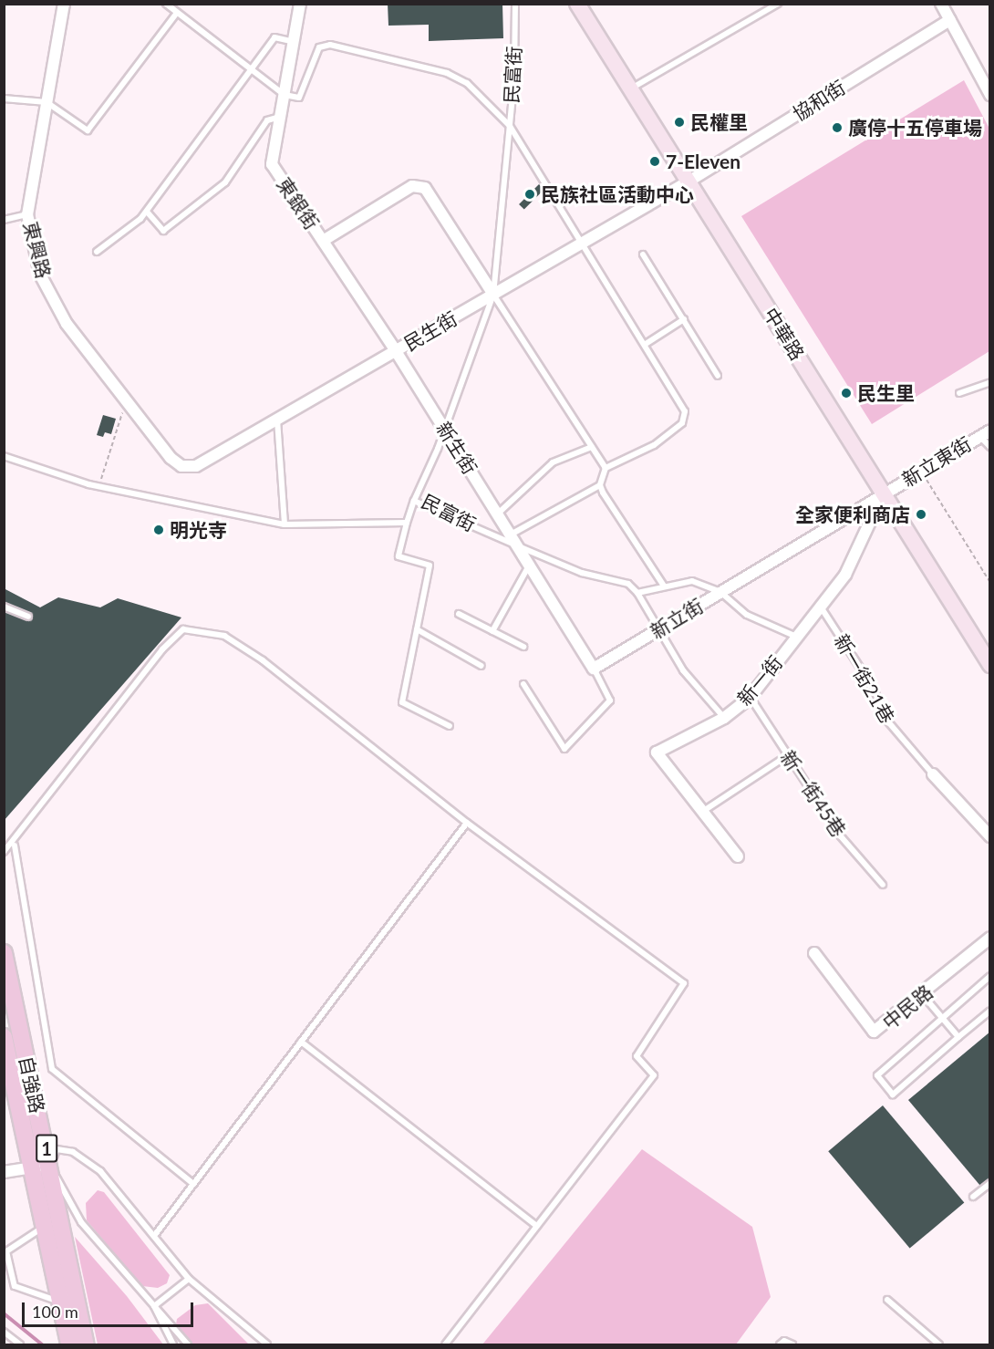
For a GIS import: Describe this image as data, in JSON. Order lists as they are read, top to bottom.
{
  "streets": {
    "main road": ["自強路", "1"],
    "street": [
      "協和街",
      "東銀街",
      "東興路",
      "民生街",
      "中華路",
      "新生街",
      "新立東街",
      "新立街",
      "新一街",
      "中民路"
    ],
    "lane": ["民富街", "新一街21巷", "新一街45巷"]
  },
  "crossings": [
    ["民富街", "民生街"],
    ["民富街", "新生街"],
    ["協和街", "民生街"],
    ["協和街", "中華路"],
    ["東銀街", "民生街"],
    ["東銀街", "新生街"],
    ["東興路", "民生街"],
    ["民生街", "中華路"],
    ["民生街", "新生街"],
    ["中華路", "新立東街"],
    ["中華路", "新立街"],
    ["中華路", "新一街"],
    ["新立東街", "新立街"],
    ["新立東街", "新一街"],
    ["新立街", "新一街"],
    ["新一街21巷", "新一街"],
    ["新一街", "新一街45巷"]
  ],
  "places": [
    "民權里",
    "廣停十五停車場",
    "7-Eleven",
    "民族社區活動中心",
    "民生里",
    "全家便利商店",
    "明光寺"
  ],
  "scale_bar": "100 m"
}
